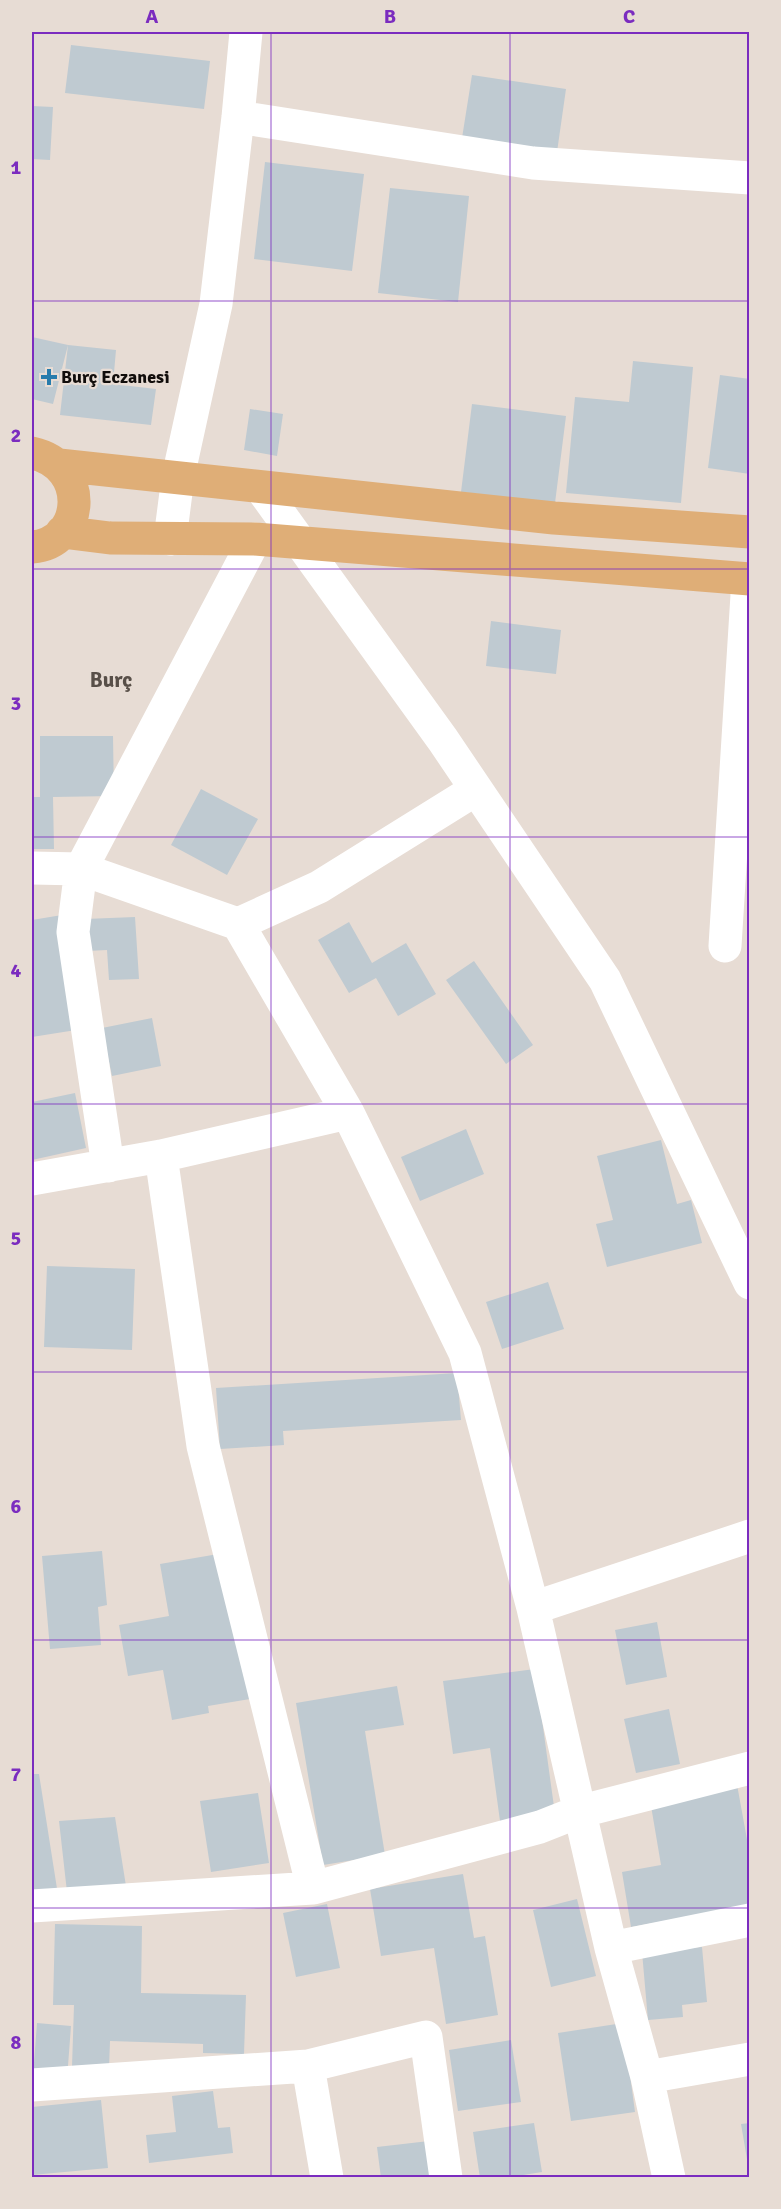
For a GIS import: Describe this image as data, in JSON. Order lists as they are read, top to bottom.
{
  "districts": ["Burç"],
  "places": {
    "health": ["Burç Eczanesi"]
  },
  "grid": {
    "columns": ["A", "B", "C"],
    "rows": [
      "1",
      "2",
      "3",
      "4",
      "5",
      "6",
      "7",
      "8"
    ]
  }
}
